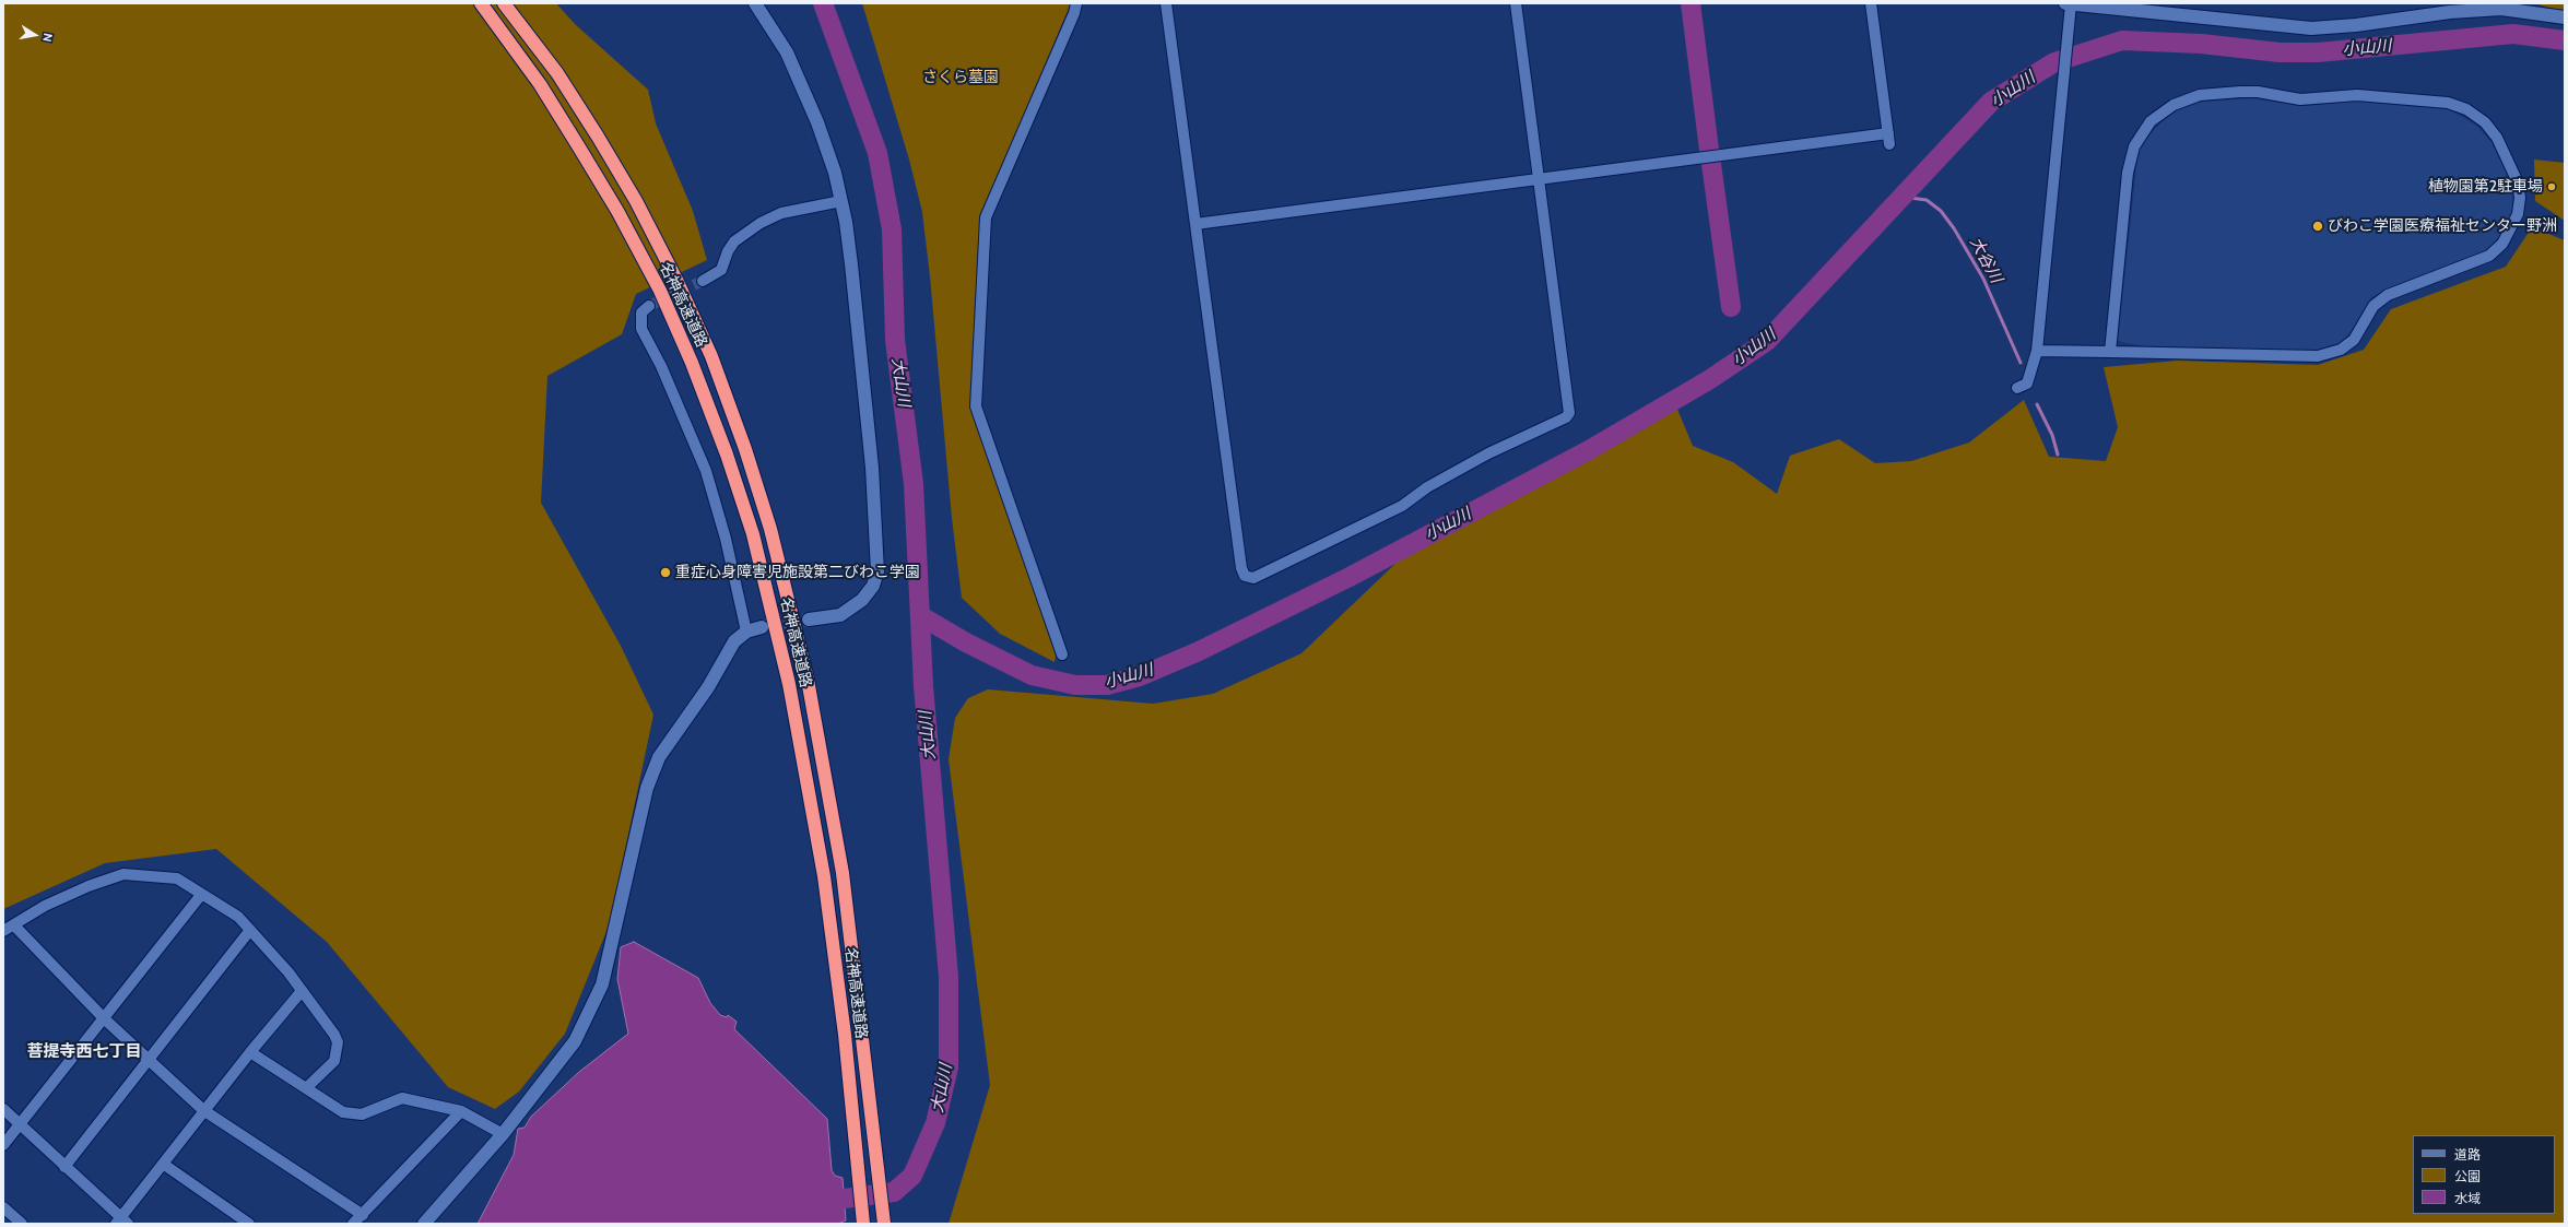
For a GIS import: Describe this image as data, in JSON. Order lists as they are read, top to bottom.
{
  "streets": {
    "highway": ["名神高速道路"]
  },
  "districts": ["菩提寺西七丁目"],
  "water": ["小山川", "大谷川", "大山川"],
  "parks": ["さくら墓園"],
  "places": ["植物園第2駐車場", "びわこ学園医療福祉センター野洲", "重症心身障害児施設第二びわこ学園"],
  "legend": ["道路", "公園", "水域"],
  "north": "right"
}
